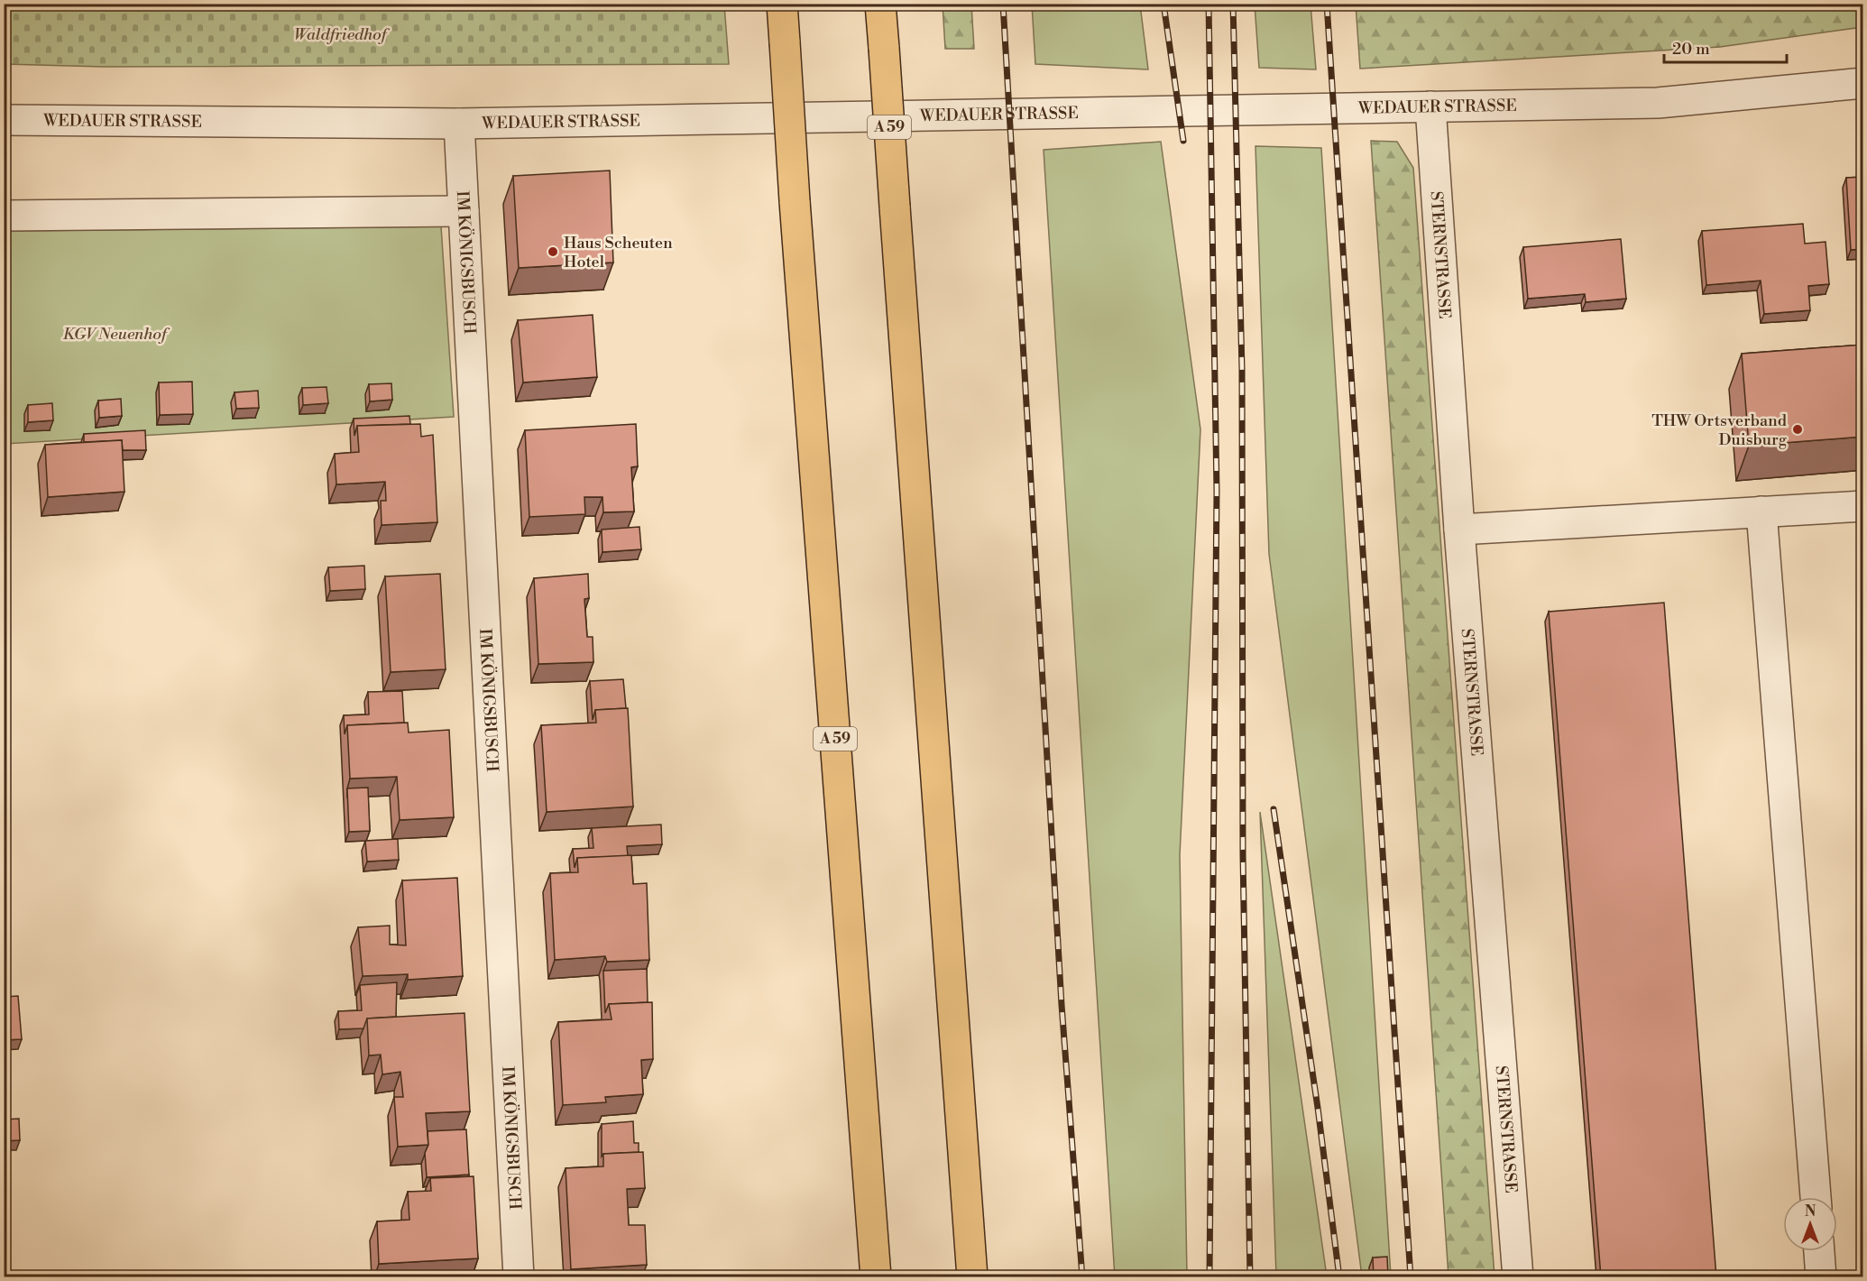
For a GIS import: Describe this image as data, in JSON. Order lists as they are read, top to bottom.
{
  "streets": {
    "highway": ["A 59"],
    "street": ["WEDAUER STRASSE", "STERNSTRASSE", "IM KÖNIGSBUSCH"]
  },
  "crossings": [
    ["WEDAUER STRASSE", "STERNSTRASSE"],
    ["WEDAUER STRASSE", "IM KÖNIGSBUSCH"]
  ],
  "parks": ["Waldfriedhof", "KGV Neuenhof"],
  "places": ["Haus Scheuten Hotel", "THW Ortsverband Duisburg"],
  "scale_bar": "20 m",
  "north": "top"
}
